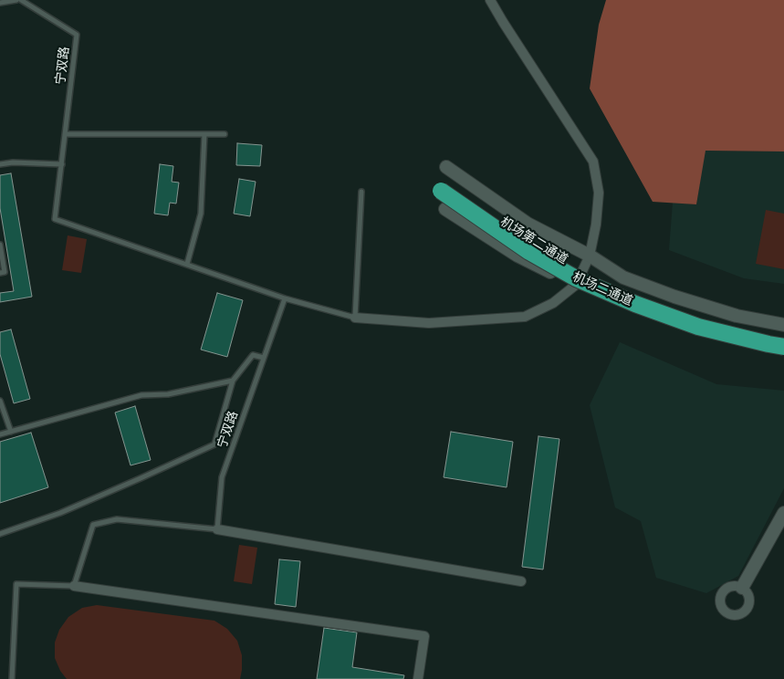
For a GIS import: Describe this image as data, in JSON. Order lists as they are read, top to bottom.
{
  "streets": {
    "highway": ["机场第二通道", "机场二通道"],
    "lane": ["宁双路"]
  },
  "crossings": [
    ["机场第二通道", "机场二通道"]
  ]
}
